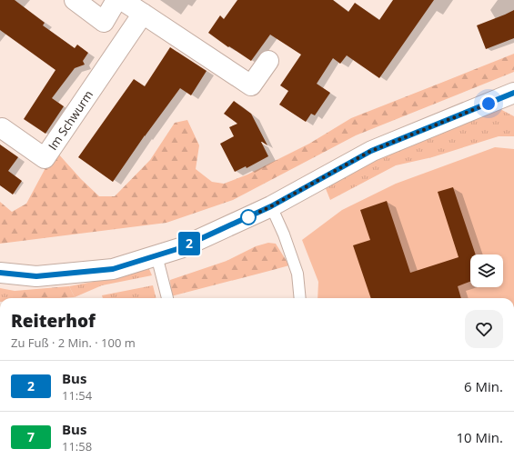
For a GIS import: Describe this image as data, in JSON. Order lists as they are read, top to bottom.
{
  "streets": {
    "street": ["Im Schwurm"]
  },
  "lines": ["bus line 2"],
  "page": {
    "on_map": "2",
    "heading": ["Reiterhof", "Zu Fuß · 2 Min. · 100 m"],
    "list": [
      {
        "mark": "2",
        "name": "Bus",
        "note": "11:54",
        "value": "6 Min."
      },
      {
        "mark": "7",
        "name": "Bus",
        "note": "11:58",
        "value": "10 Min."
      }
    ]
  }
}
